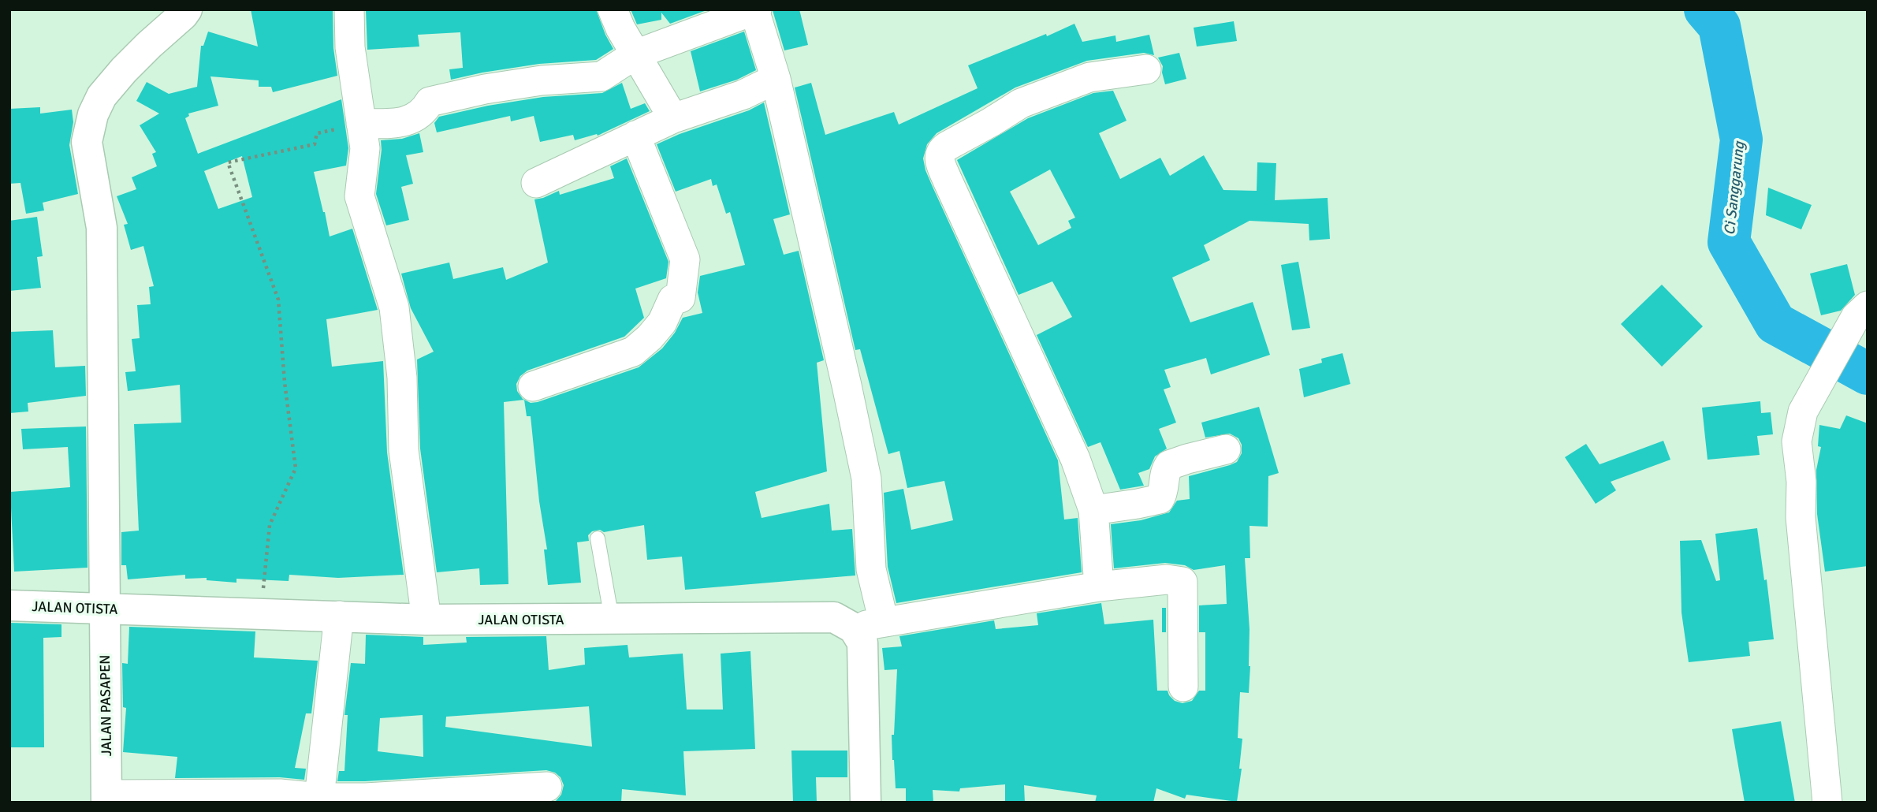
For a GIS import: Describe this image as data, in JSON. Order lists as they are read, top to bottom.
{
  "streets": {
    "street": ["JALAN OTISTA", "JALAN PASAPEN"]
  },
  "crossings": [
    ["JALAN OTISTA", "JALAN PASAPEN"]
  ],
  "water": ["Ci Sanggarung"]
}
